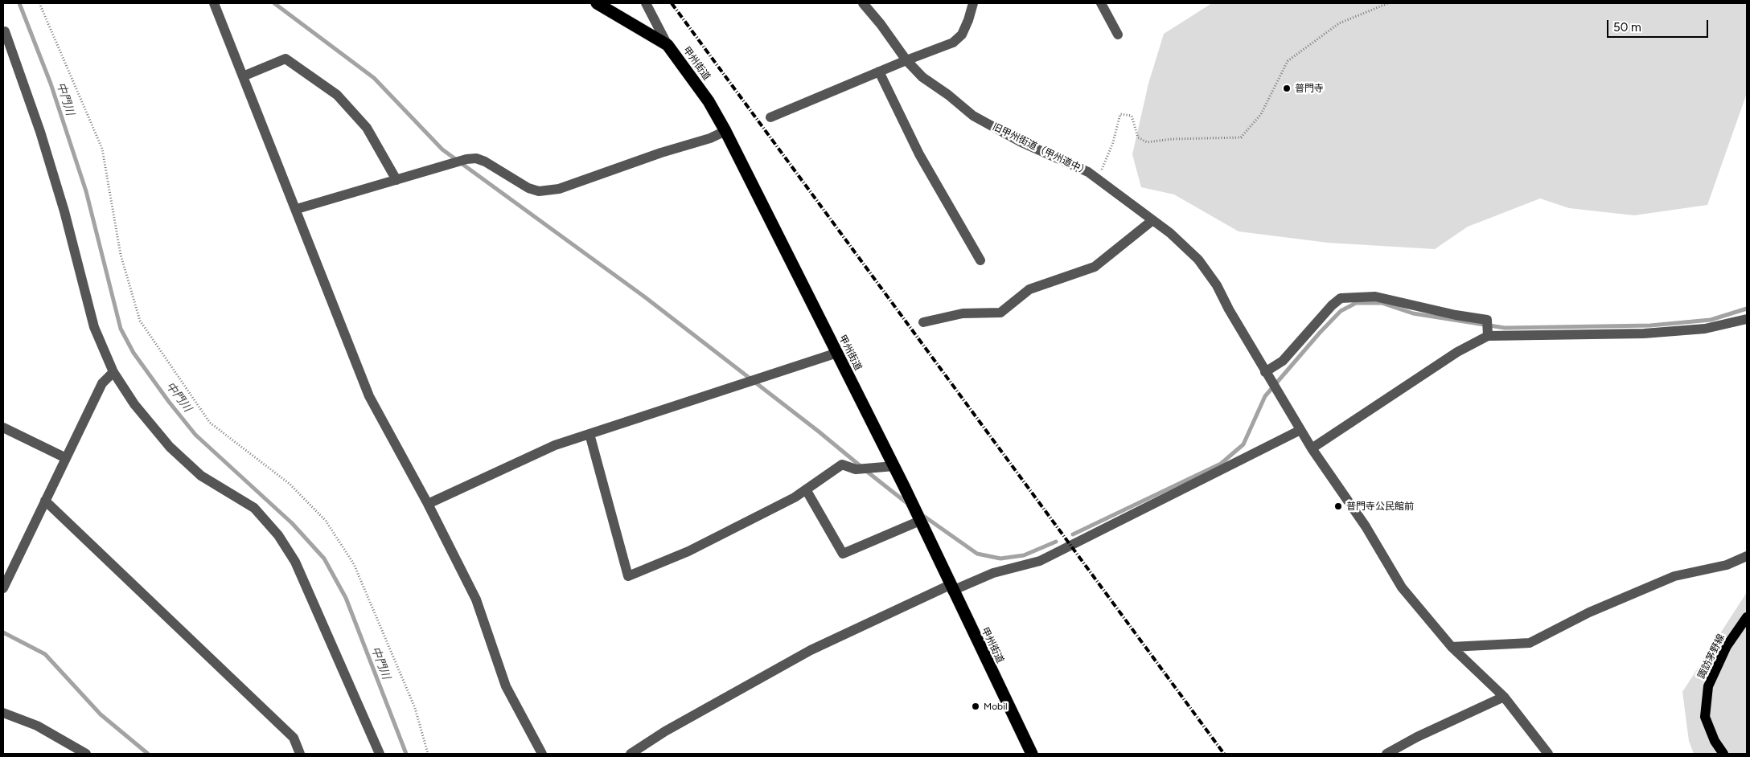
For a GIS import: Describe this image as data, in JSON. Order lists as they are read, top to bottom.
{
  "streets": {
    "highway": ["甲州街道"],
    "main road": ["諏訪茅野線"],
    "street": ["旧甲州街道（甲州道中）"]
  },
  "water": ["中門川"],
  "places": ["普門寺", "普門寺公民館前", "Mobil"],
  "scale_bar": "50 m"
}
